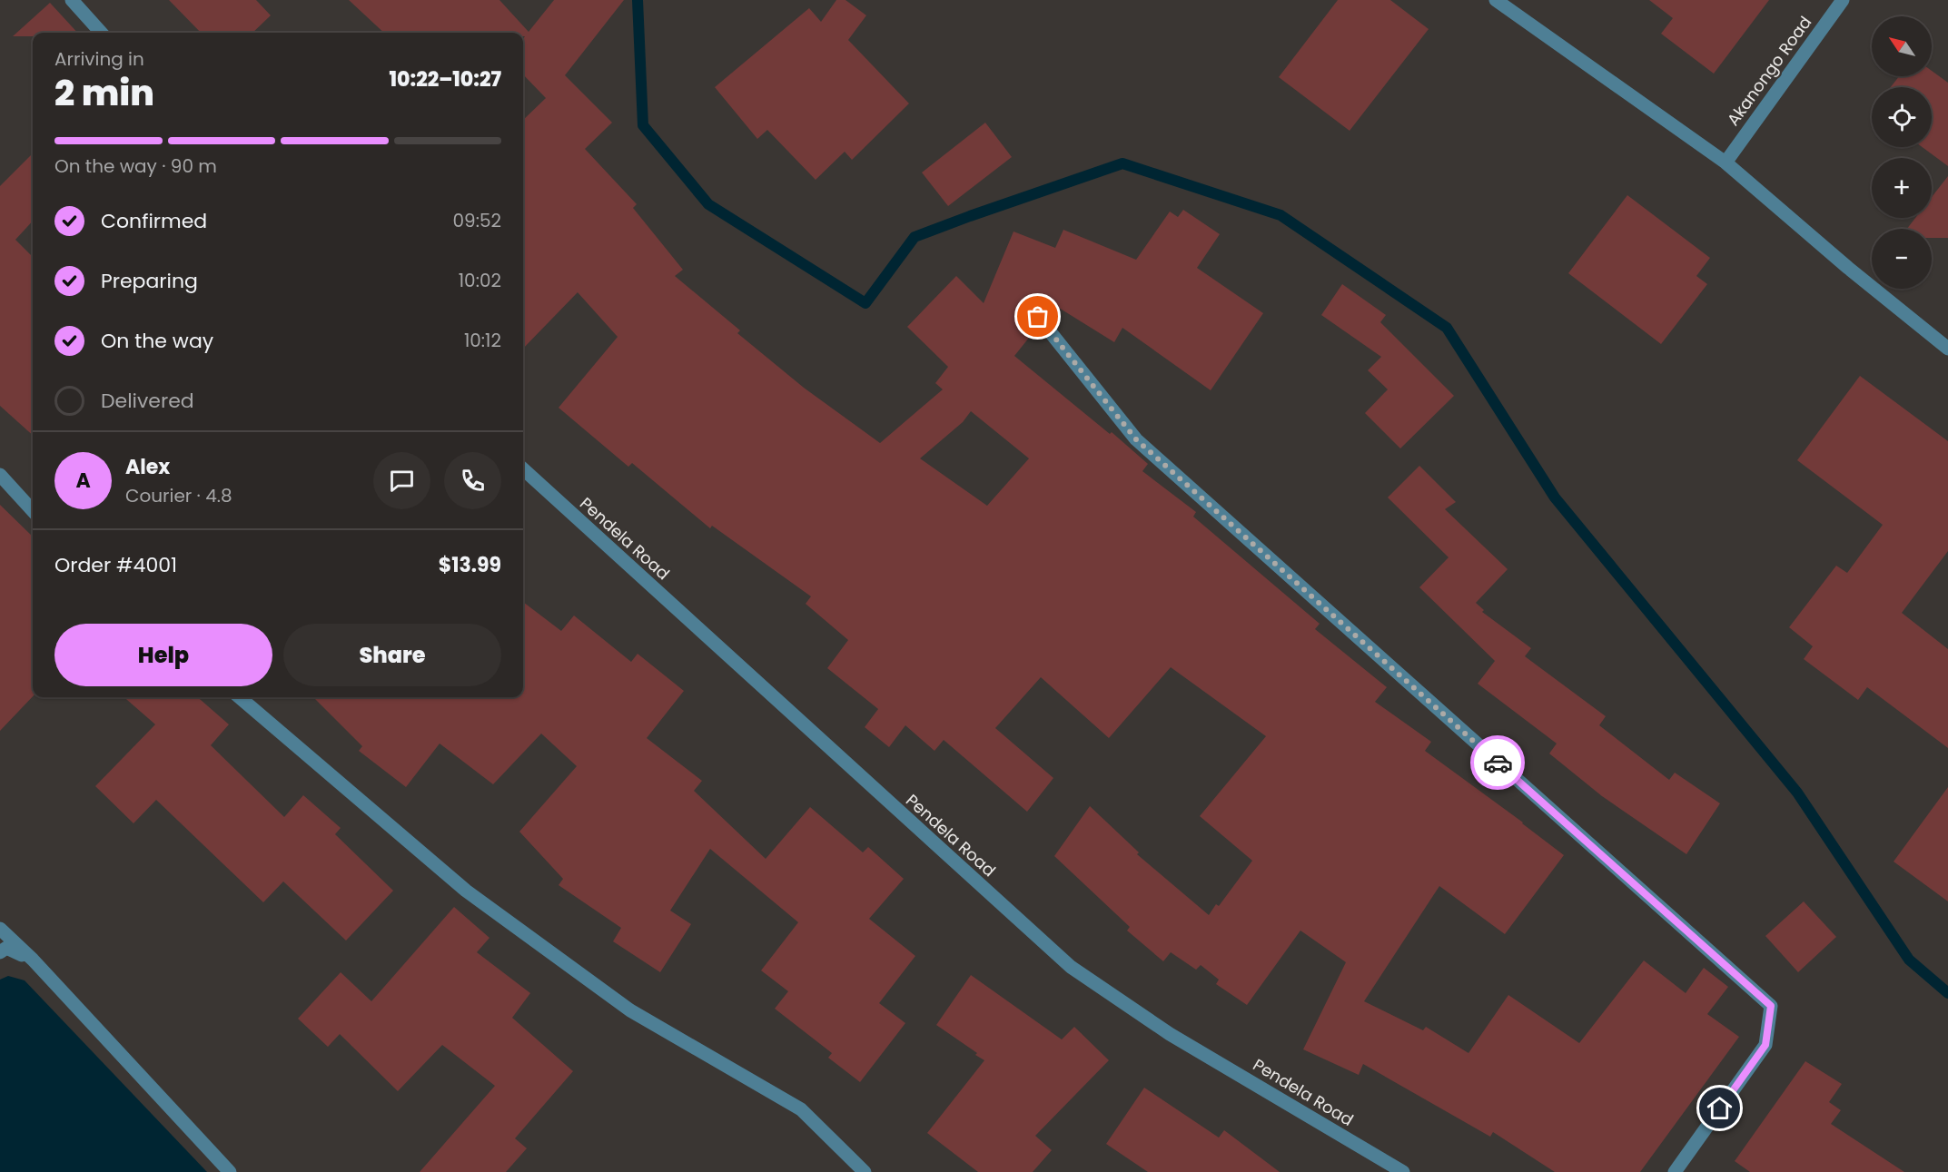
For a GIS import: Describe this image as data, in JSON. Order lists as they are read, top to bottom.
{
  "streets": {
    "street": ["Akanongo Road", "Pendela Road"]
  },
  "north": "top left",
  "page": {
    "map_buttons": ["+", "−"],
    "heading": ["2 min", "Arriving in", "10:22–10:27"],
    "panel": [
      "Alex",
      "Courier · 4.8",
      "Order #4001",
      "$13.99"
    ],
    "bar": "On the way · 90 m",
    "list": [
      ["Confirmed", "09:52"],
      ["Preparing", "10:02"],
      ["On the way", "10:12"],
      "Delivered"
    ],
    "round": "A",
    "buttons": ["Help", "Share"]
  }
}
